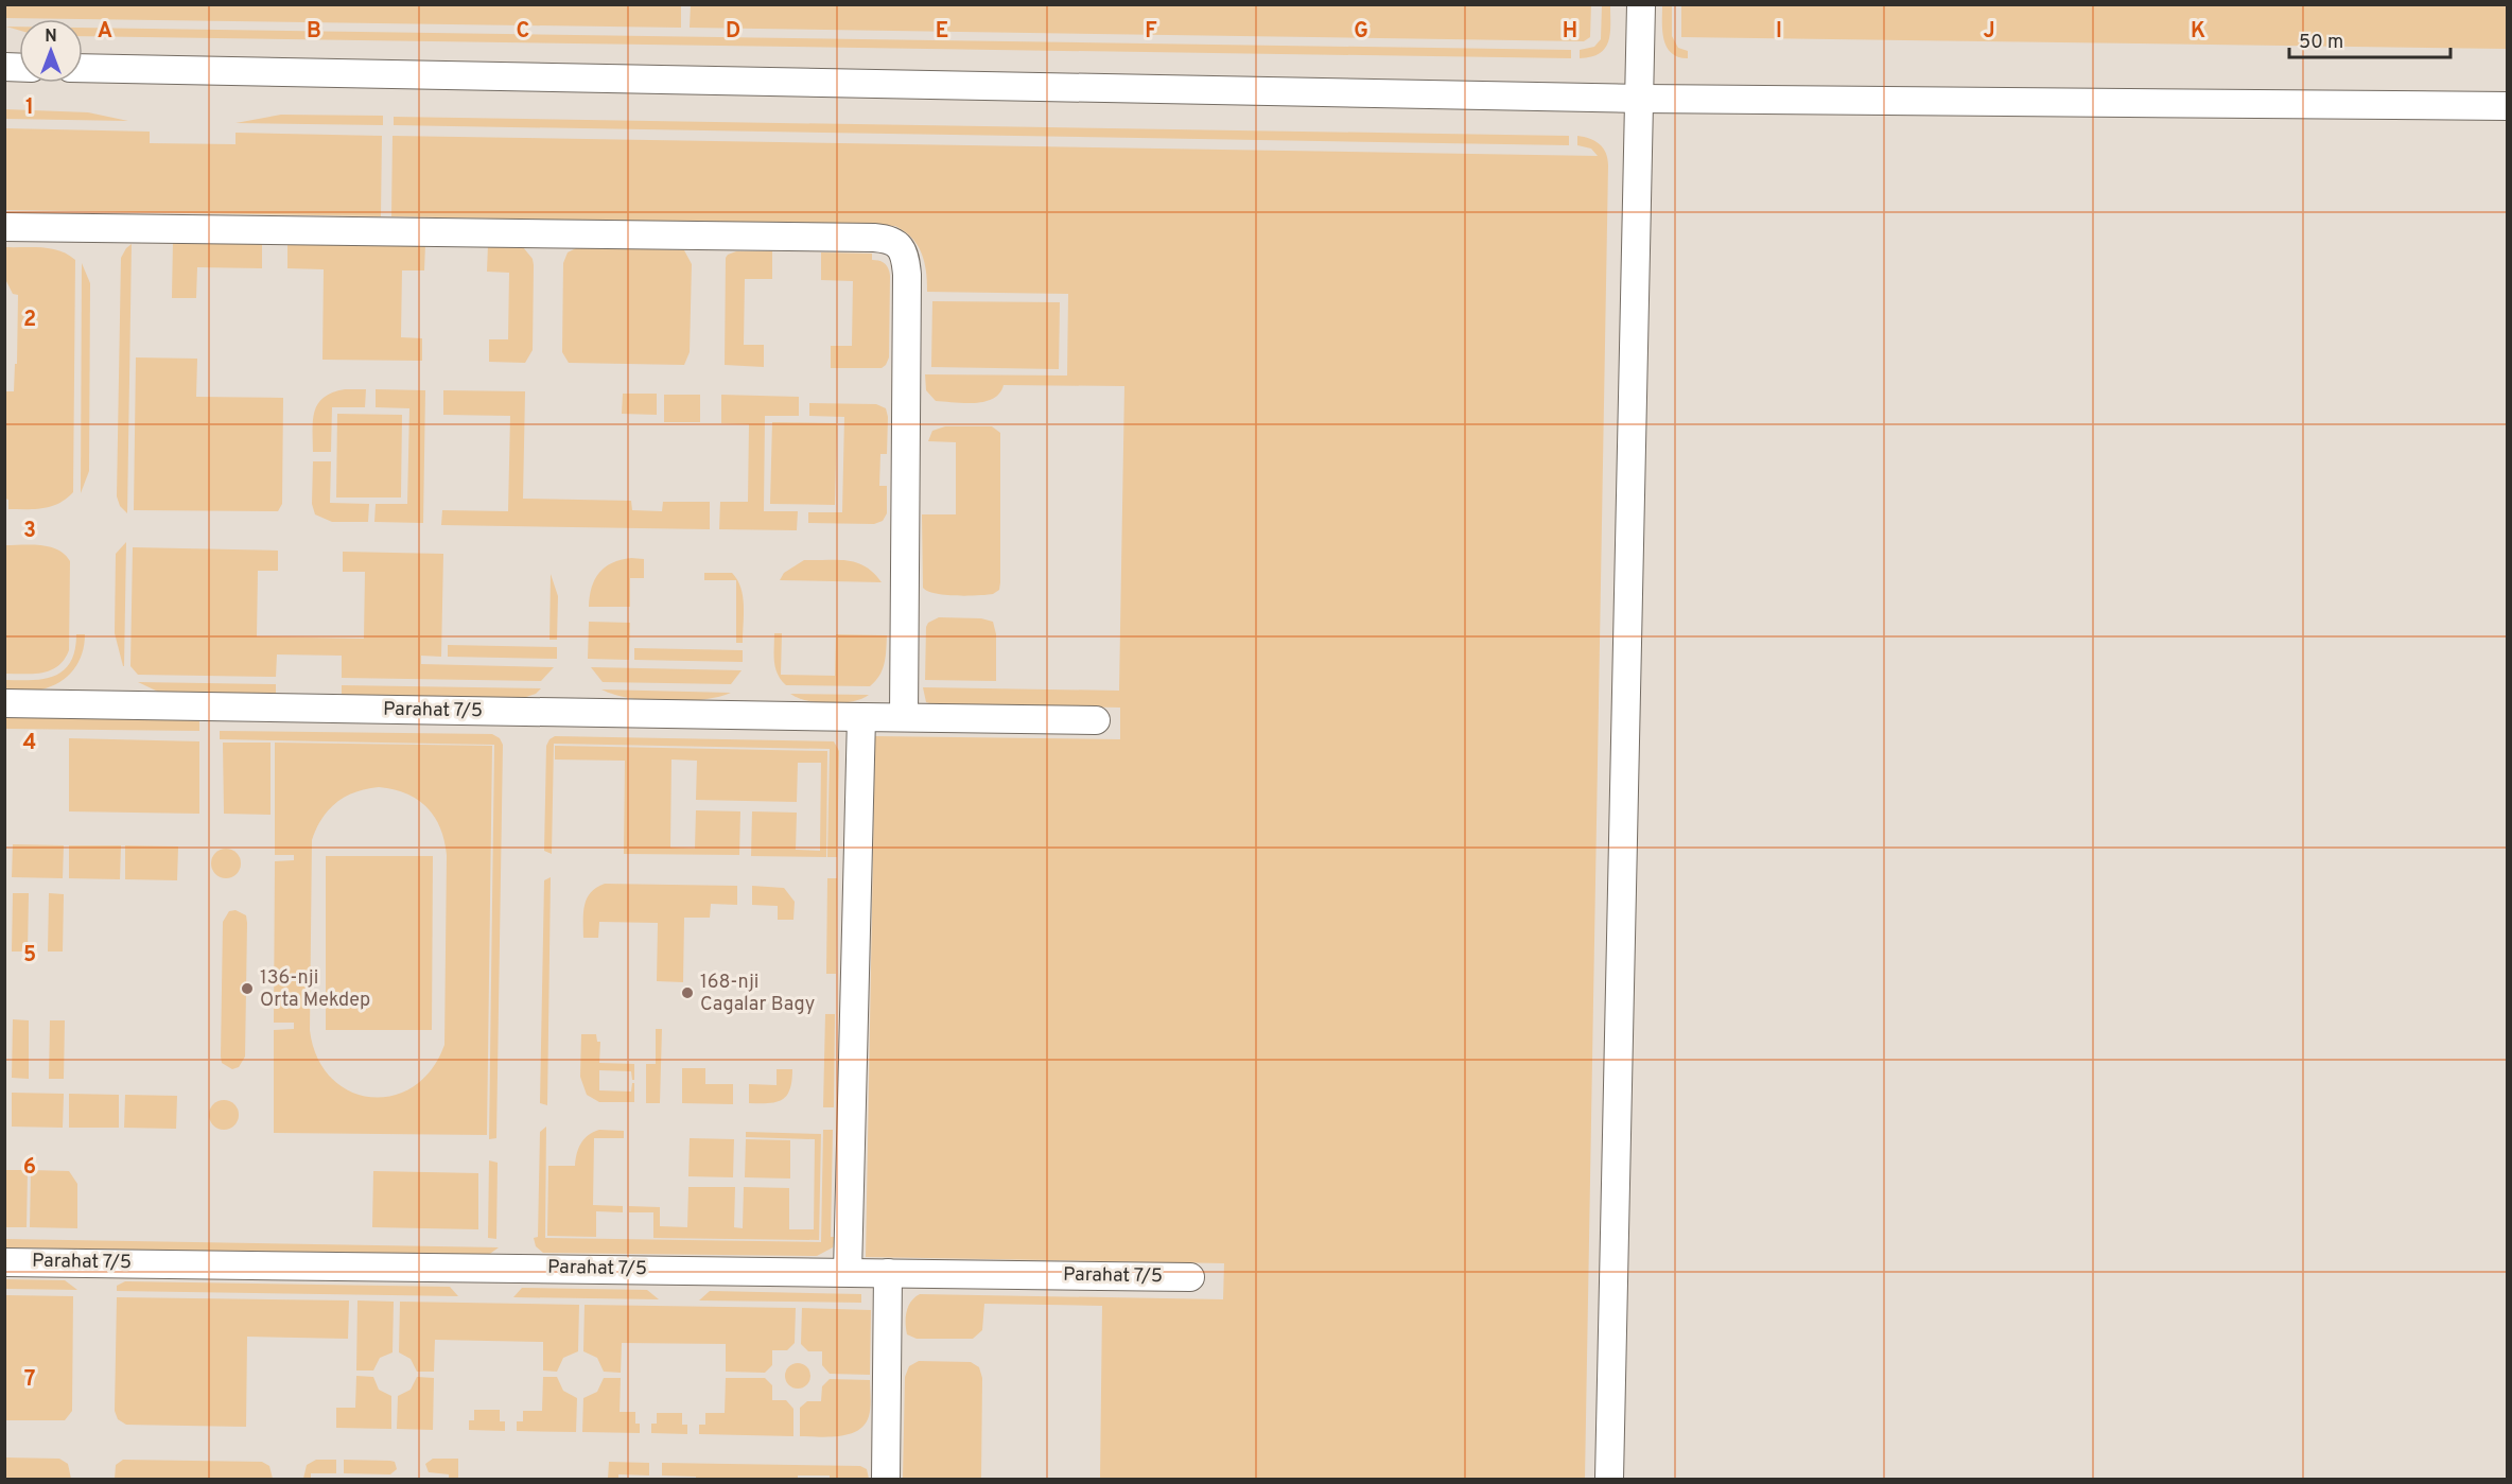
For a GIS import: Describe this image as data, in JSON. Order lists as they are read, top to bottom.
{
  "streets": {
    "street": ["Parahat 7/5"]
  },
  "places": ["136-nji Orta Mekdep", "168-nji Cagalar Bagy"],
  "scale_bar": "50 m",
  "north": "top",
  "grid": {
    "columns": [
      "A",
      "B",
      "C",
      "D",
      "E",
      "F",
      "G",
      "H",
      "I",
      "J",
      "K"
    ],
    "rows": [
      "1",
      "2",
      "3",
      "4",
      "5",
      "6",
      "7"
    ]
  }
}
